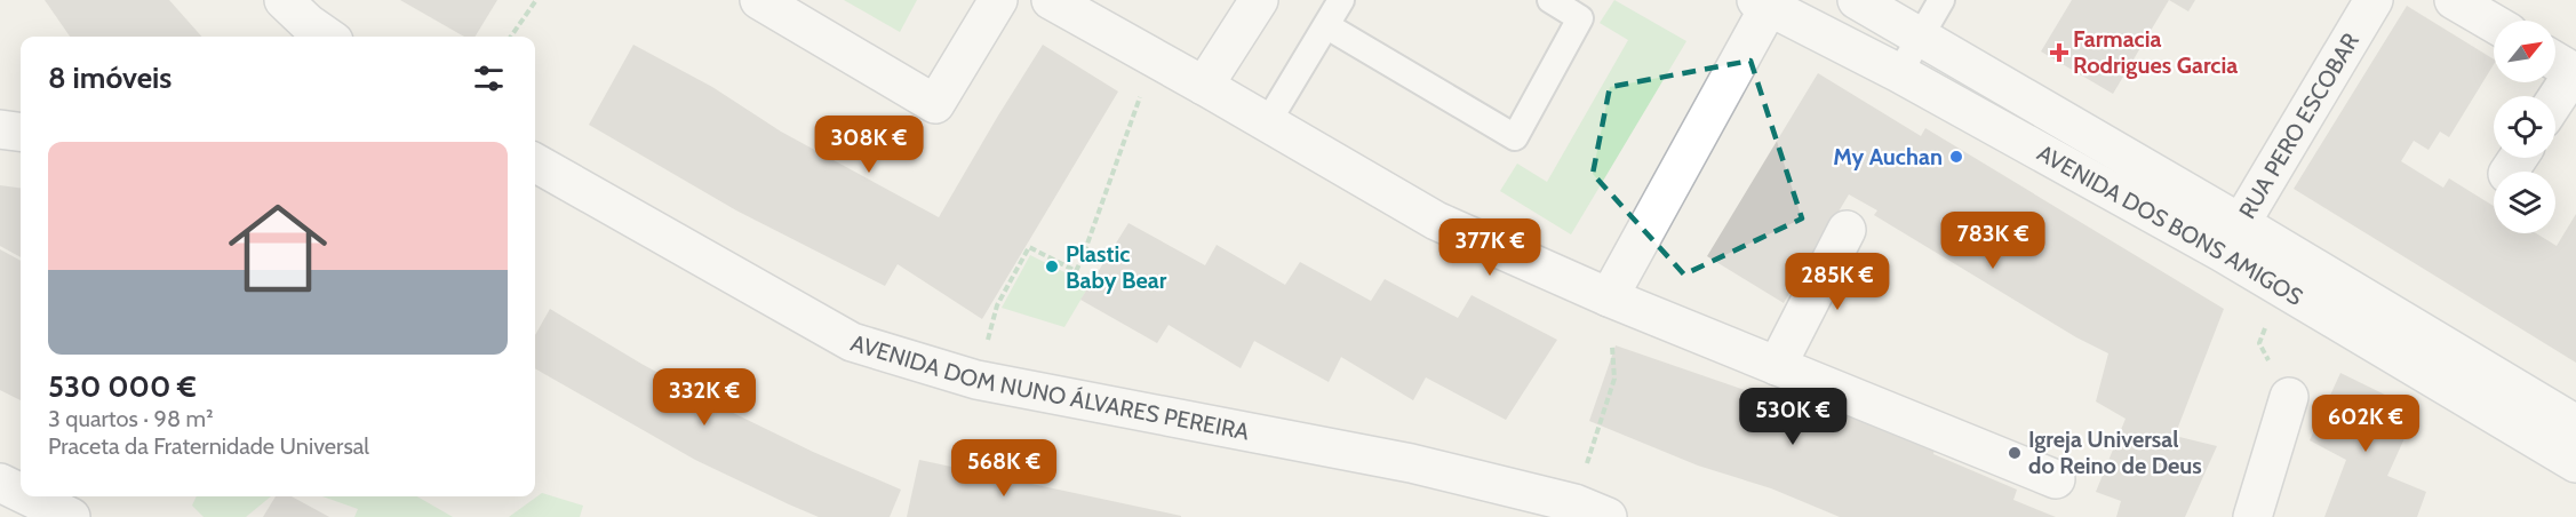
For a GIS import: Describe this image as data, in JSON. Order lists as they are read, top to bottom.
{
  "streets": {
    "street": ["RUA PERO ESCOBAR", "AVENIDA DOS BONS AMIGOS", "AVENIDA DOM NUNO ÁLVARES PEREIRA"]
  },
  "crossings": [
    ["RUA PERO ESCOBAR", "AVENIDA DOS BONS AMIGOS"]
  ],
  "places": {
    "health": ["Farmacia Rodrigues Garcia"],
    "other": ["My Auchan", "Plastic Baby Bear", "Igreja Universal do Reino de Deus"]
  },
  "north": "top right",
  "page": {
    "heading": "8 imóveis",
    "price": [
      "308K €",
      "783K €",
      "377K €",
      "285K €",
      "332K €",
      "530K €",
      "602K €",
      "568K €"
    ],
    "list": [
      {
        "name": "530 000 €",
        "note": "3 quartos · 98 m² · Praceta da Fraternidade Universal"
      }
    ]
  }
}
